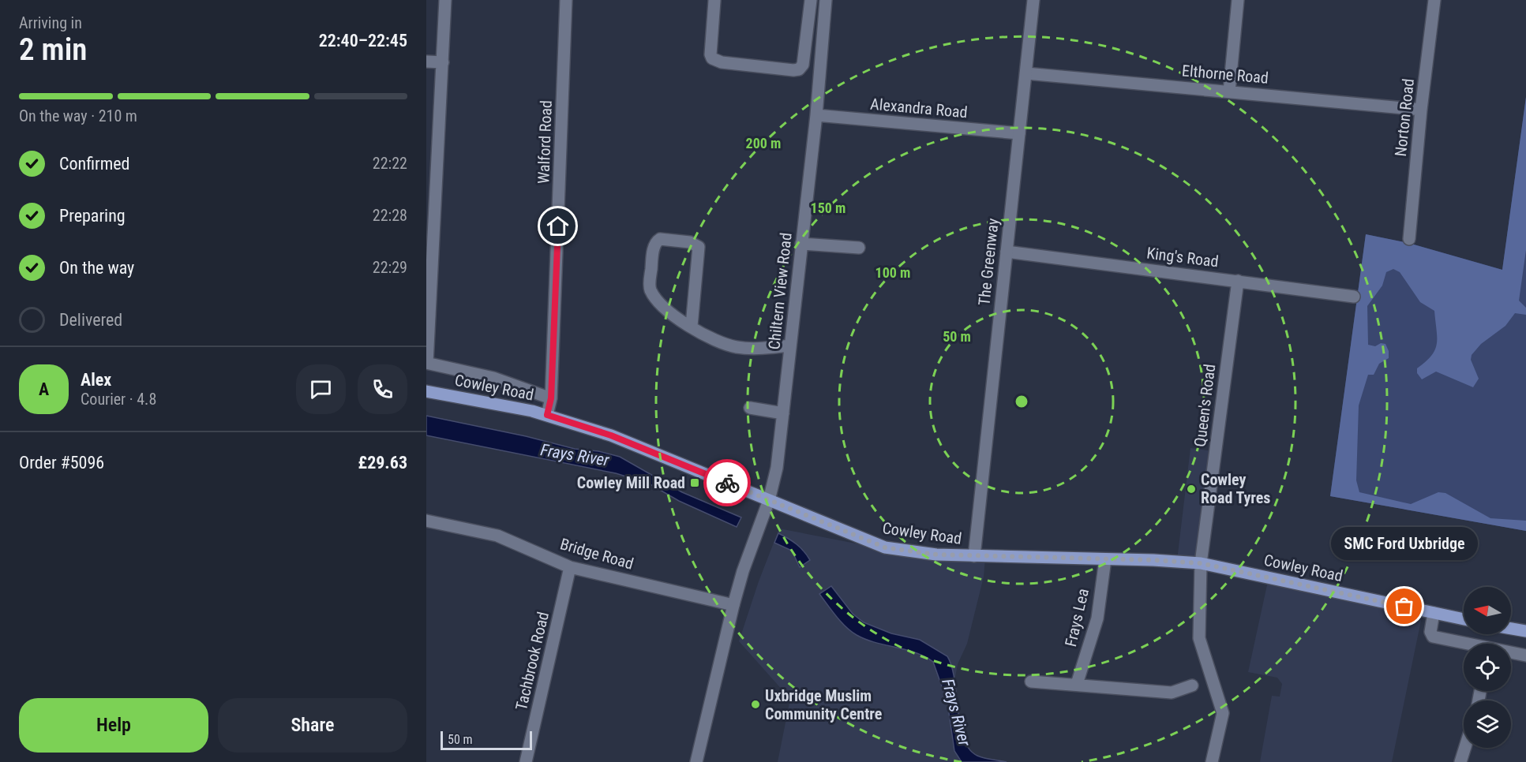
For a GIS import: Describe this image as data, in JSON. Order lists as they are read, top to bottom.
{
  "streets": {
    "main road": ["Cowley Road"],
    "street": [
      "Elthorne Road",
      "Alexandra Road",
      "Norton Road",
      "Walford Road",
      "King's Road",
      "The Greenway",
      "Chiltern View Road",
      "Queen's Road",
      "Bridge Road",
      "Frays Lea",
      "Tachbrook Road"
    ]
  },
  "crossings": [
    ["Elthorne Road", "Norton Road"],
    ["Elthorne Road", "The Greenway"],
    ["Alexandra Road", "The Greenway"],
    ["Alexandra Road", "Chiltern View Road"],
    ["Walford Road", "Cowley Road"],
    ["King's Road", "The Greenway"],
    ["King's Road", "Queen's Road"],
    ["The Greenway", "Cowley Road"],
    ["Chiltern View Road", "Cowley Road"],
    ["Cowley Road", "Queen's Road"],
    ["Cowley Road", "Frays Lea"],
    ["Bridge Road", "Tachbrook Road"]
  ],
  "water": ["Frays River"],
  "places": {
    "transit": ["Cowley Mill Road"],
    "other": ["Cowley Road Tyres", "SMC Ford Uxbridge", "Uxbridge Muslim Community Centre"]
  },
  "scale_bar": "50 m",
  "north": "left",
  "page": {
    "heading": ["2 min", "Arriving in", "22:40–22:45"],
    "panel": [
      "Alex",
      "Courier · 4.8",
      "Order #5096",
      "£29.63"
    ],
    "bar": "On the way · 210 m",
    "list": [
      ["Confirmed", "22:22"],
      ["Preparing", "22:28"],
      ["On the way", "22:29"],
      "Delivered"
    ],
    "round": "A",
    "bubble": "SMC Ford Uxbridge",
    "buttons": ["Help", "Share"],
    "scale": "50 m"
  },
  "rings": [
    "200 m",
    "150 m",
    "100 m",
    "50 m"
  ]
}
